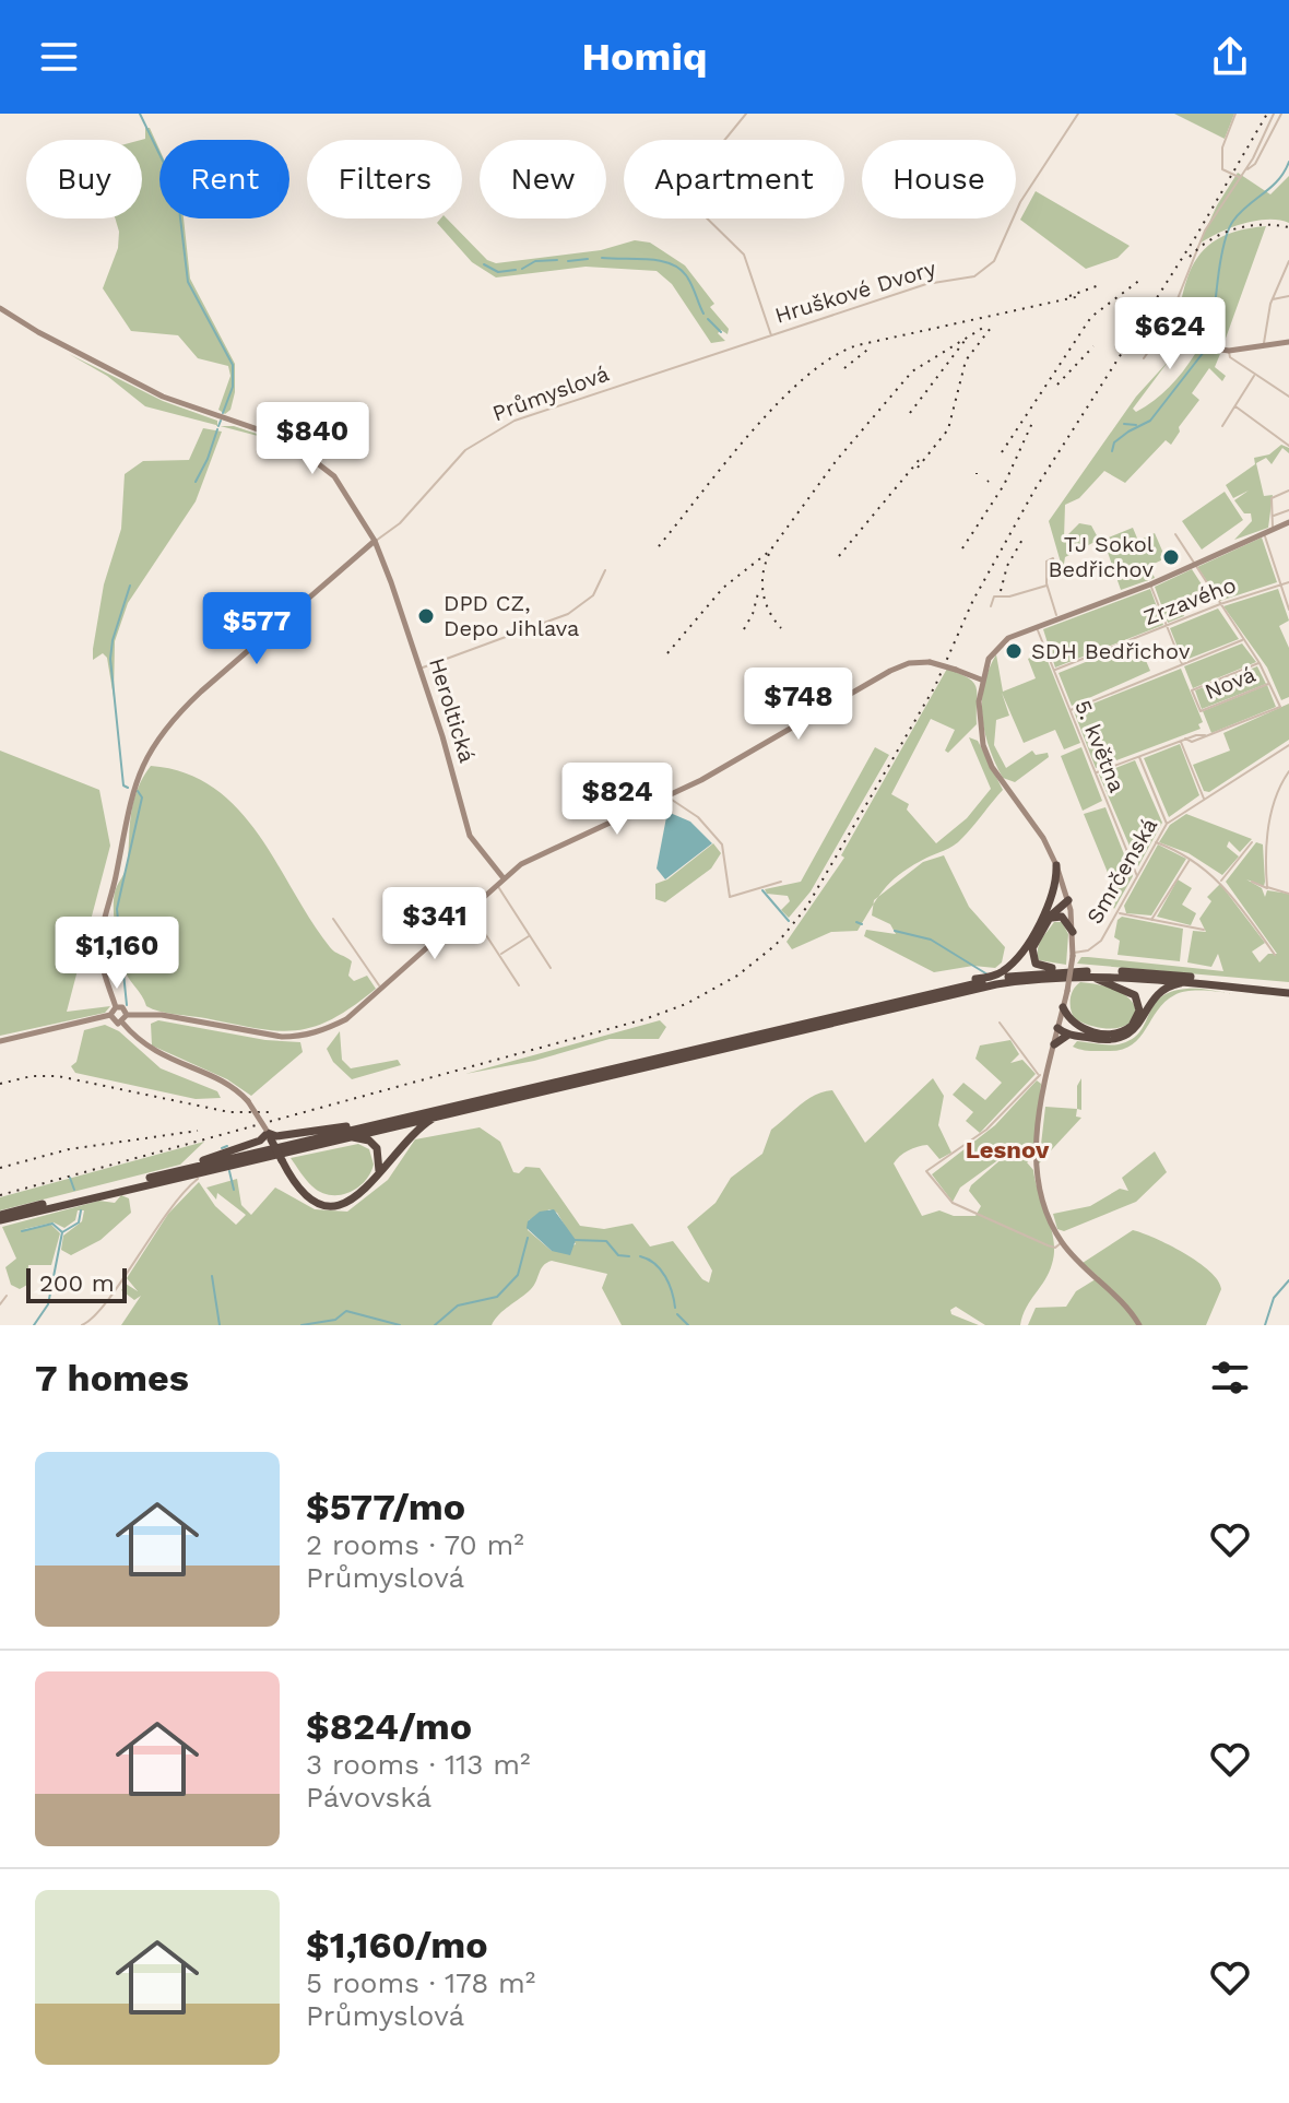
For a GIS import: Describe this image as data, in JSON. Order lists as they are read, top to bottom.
{
  "streets": {
    "street": [
      "Hruškové Dvory",
      "Průmyslová",
      "Zrzavého",
      "Nová",
      "Heroltická",
      "5. května",
      "Smrčenská"
    ]
  },
  "crossings": [
    ["Hruškové Dvory", "Průmyslová"],
    ["Průmyslová", "Heroltická"],
    ["Zrzavého", "5. května"],
    ["5. května", "Smrčenská"]
  ],
  "districts": ["Lesnov"],
  "places": ["TJ Sokol Bedřichov", "DPD CZ, Depo Jihlava", "SDH Bedřichov"],
  "scale_bar": "200 m",
  "page": {
    "header": "Homiq",
    "chip": [
      "Buy",
      "Rent",
      "Filters",
      "New",
      "Apartment",
      "House"
    ],
    "price": [
      "$624",
      "$840",
      "$577",
      "$748",
      "$824",
      "$341",
      "$1,160"
    ],
    "scale": "200 m",
    "heading": "7 homes",
    "list": [
      {
        "name": "$577/mo",
        "note": "2 rooms · 70 m² · Průmyslová"
      },
      {
        "name": "$824/mo",
        "note": "3 rooms · 113 m² · Pávovská"
      },
      {
        "name": "$1,160/mo",
        "note": "5 rooms · 178 m² · Průmyslová"
      }
    ]
  }
}
